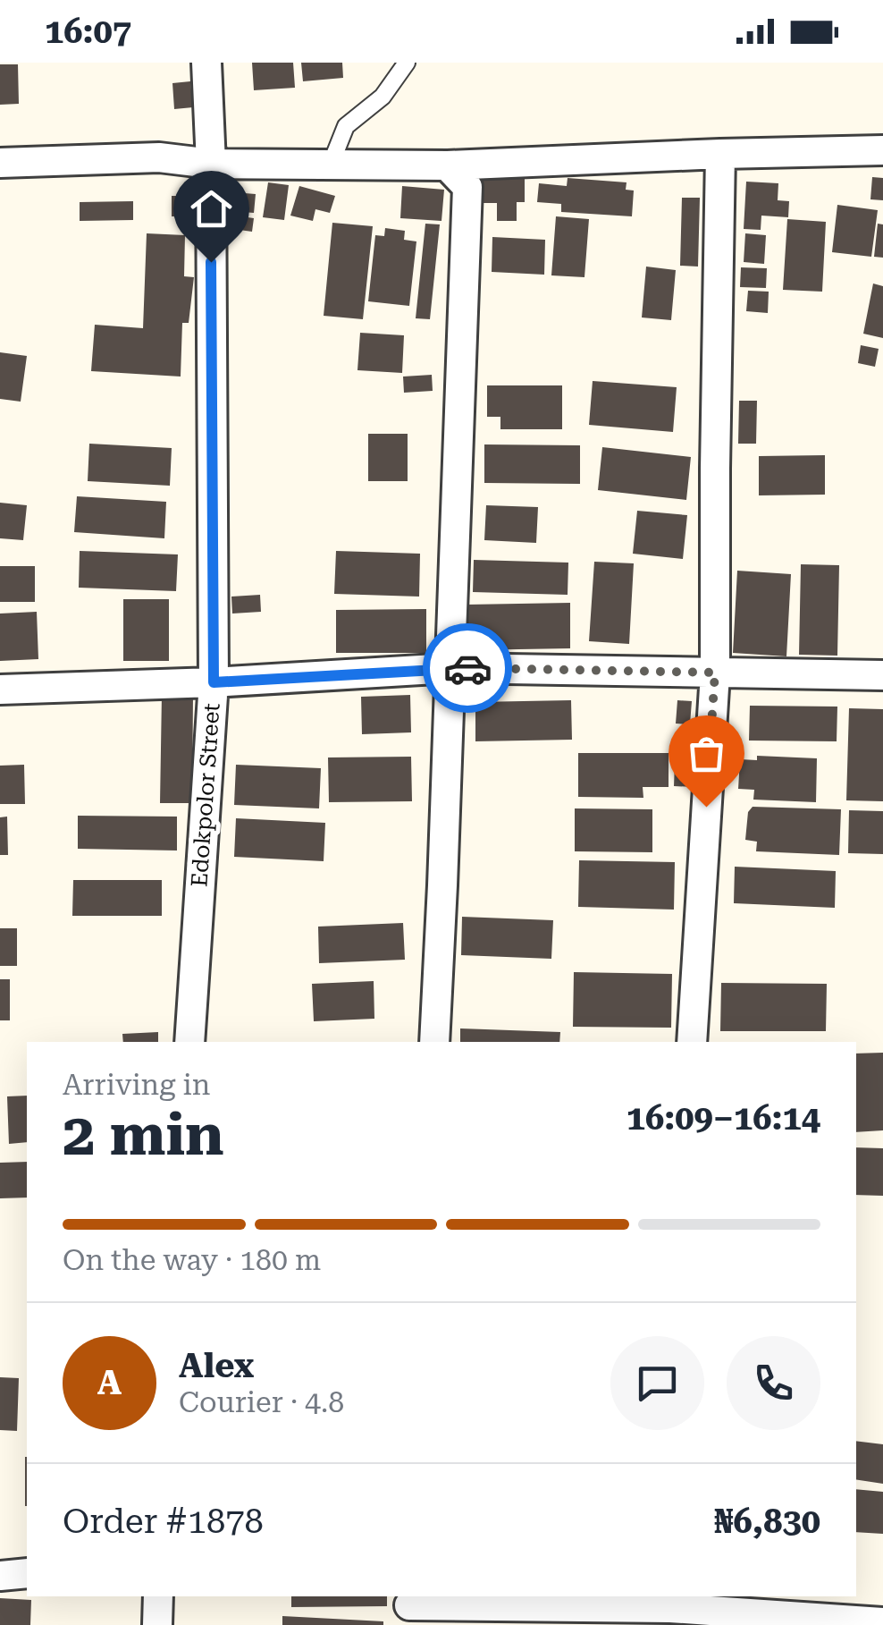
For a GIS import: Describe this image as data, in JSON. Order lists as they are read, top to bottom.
{
  "streets": {
    "street": ["Edokpolor Street"]
  },
  "page": {
    "status": "16:07",
    "heading": ["2 min", "Arriving in", "16:09–16:14"],
    "panel": [
      "Alex",
      "Courier · 4.8",
      "Order #1878",
      "₦6,830"
    ],
    "bar": "On the way · 180 m",
    "round": "A"
  }
}
